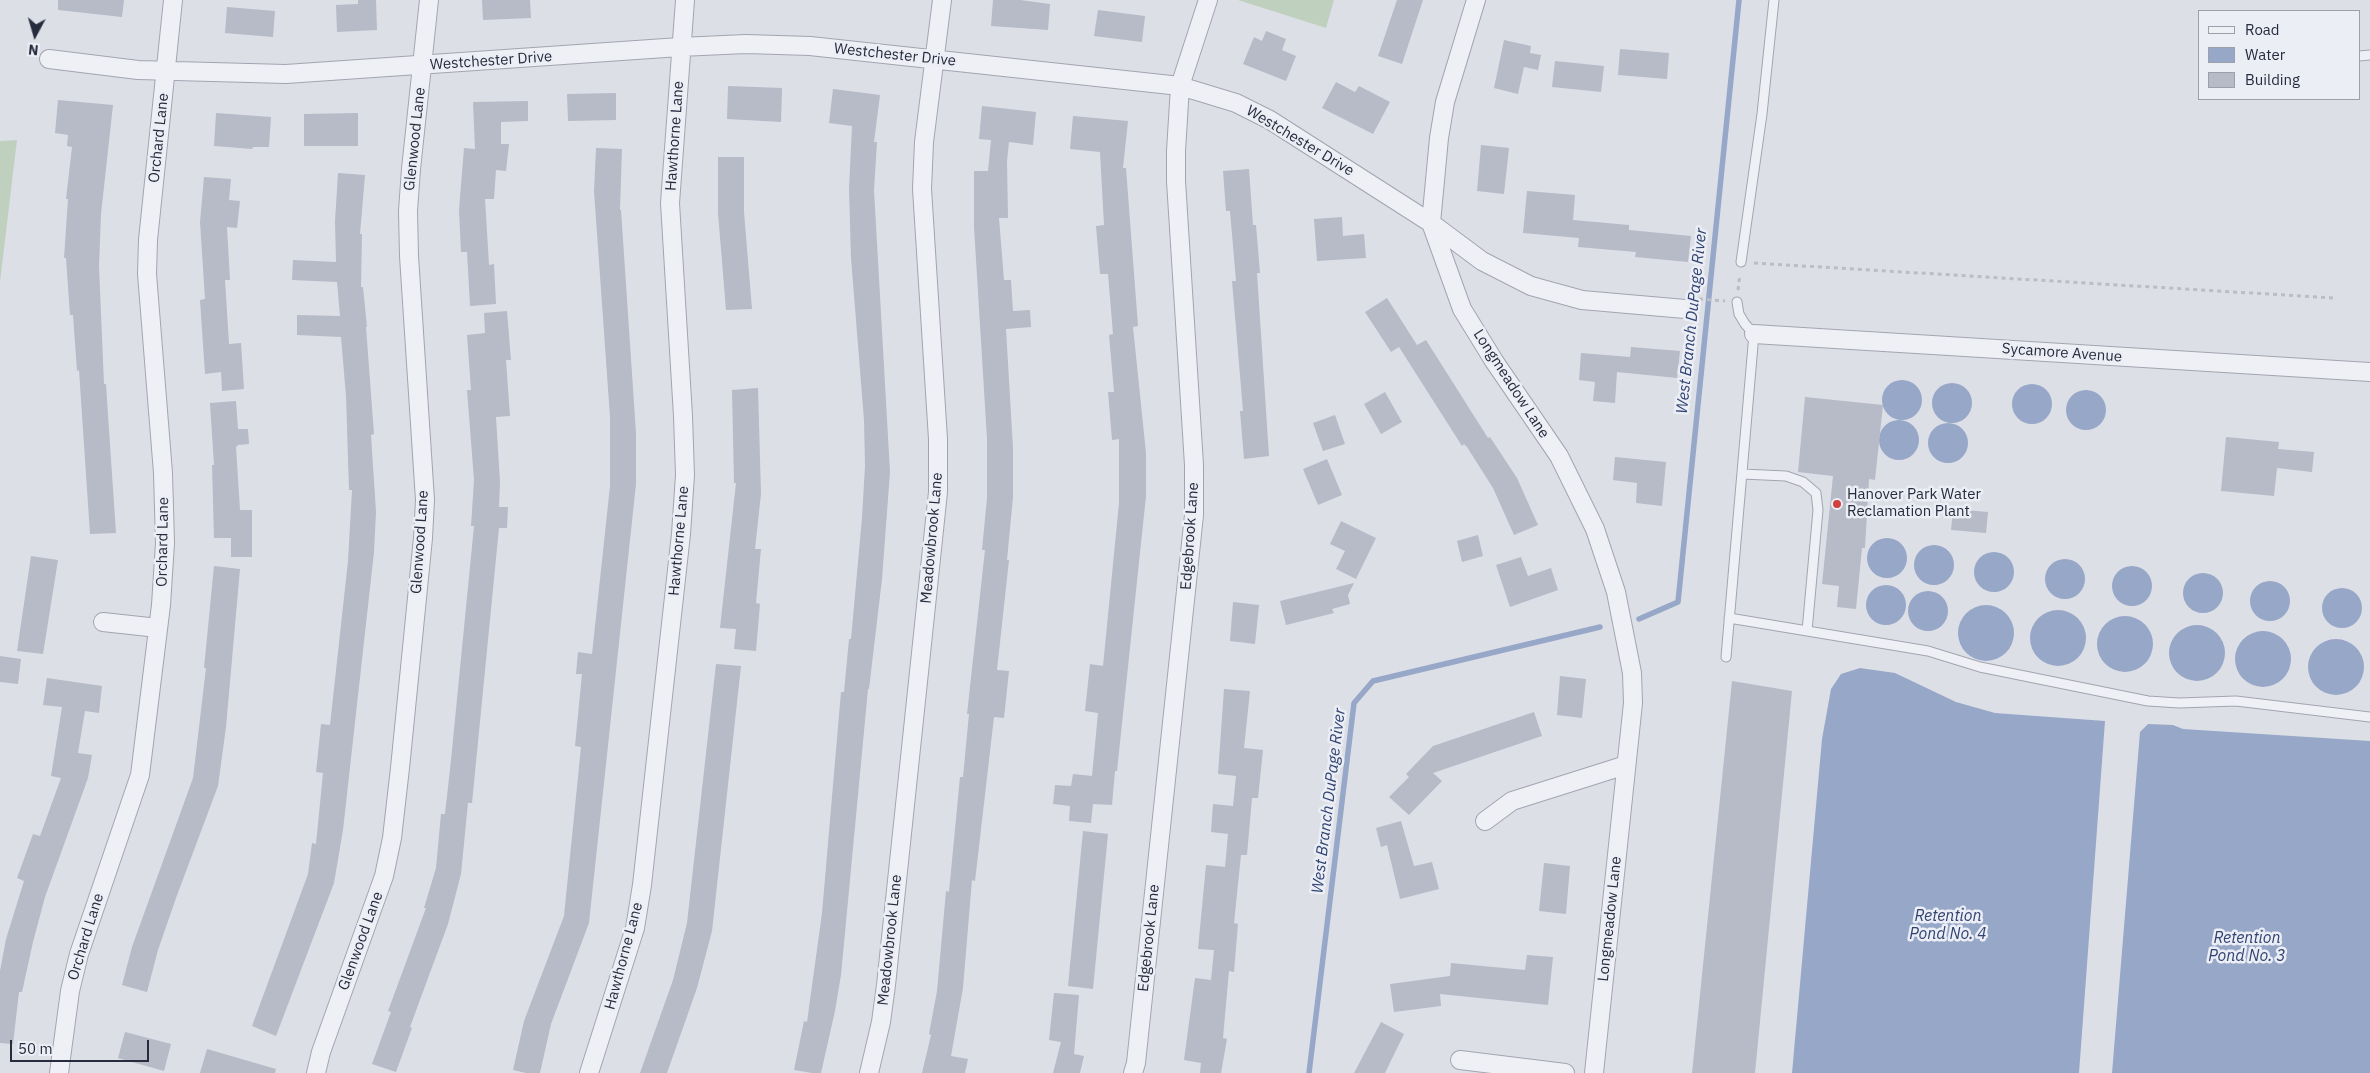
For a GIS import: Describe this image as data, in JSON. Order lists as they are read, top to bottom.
{
  "streets": {
    "street": [
      "Westchester Drive",
      "Hawthorne Lane",
      "Orchard Lane",
      "Glenwood Lane",
      "Sycamore Avenue",
      "Longmeadow Lane",
      "Edgebrook Lane",
      "Meadowbrook Lane"
    ]
  },
  "crossings": [
    ["Westchester Drive", "Hawthorne Lane"],
    ["Westchester Drive", "Orchard Lane"],
    ["Westchester Drive", "Glenwood Lane"],
    ["Westchester Drive", "Longmeadow Lane"],
    ["Westchester Drive", "Edgebrook Lane"],
    ["Westchester Drive", "Meadowbrook Lane"]
  ],
  "water": ["West Branch DuPage River", "Retention Pond No. 4", "Retention Pond No. 3"],
  "places": ["Hanover Park Water Reclamation Plant"],
  "legend": ["Road", "Water", "Building"],
  "scale_bar": "50 m",
  "north": "bottom"
}
